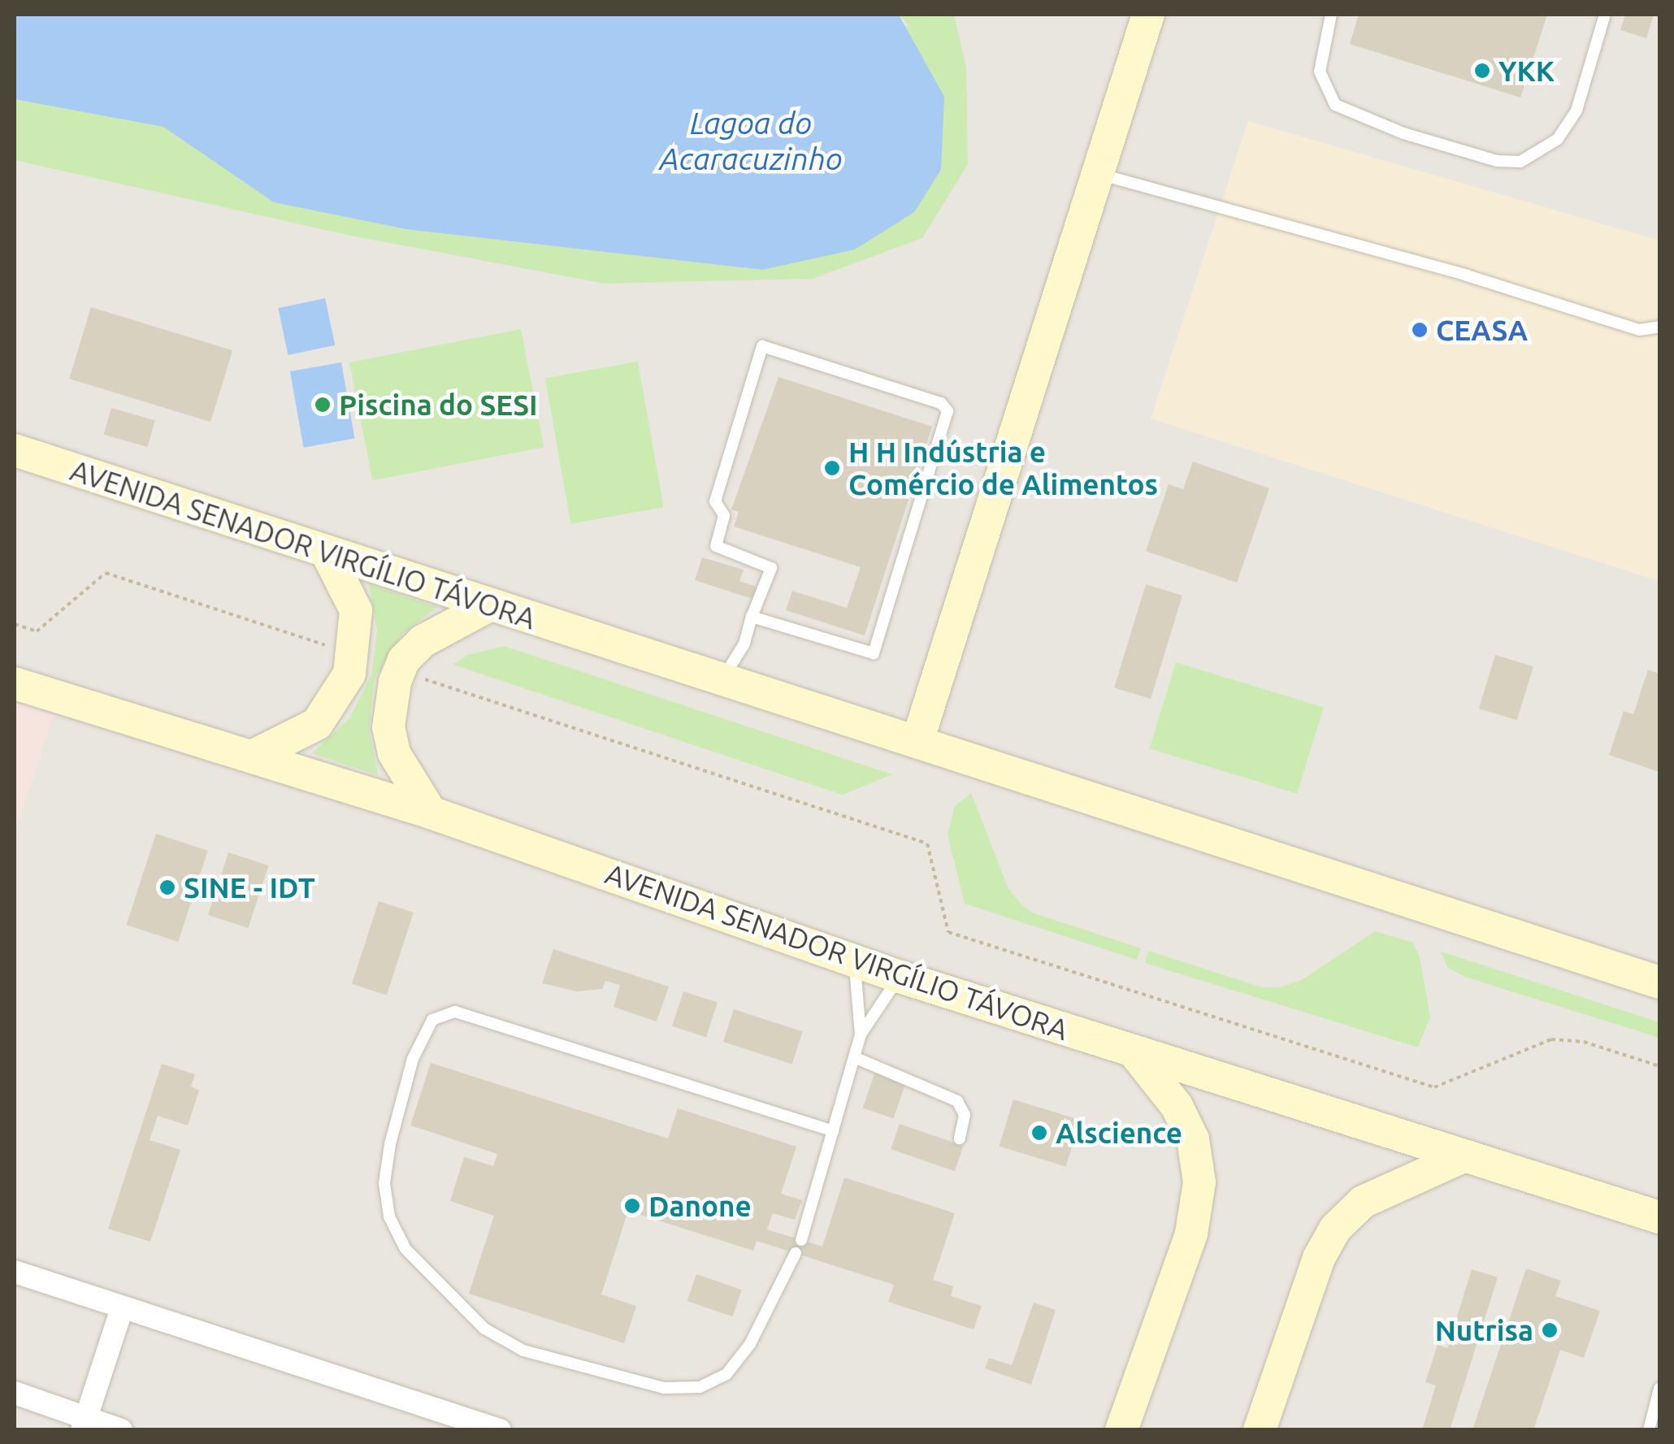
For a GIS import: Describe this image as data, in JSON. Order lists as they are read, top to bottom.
{
  "streets": {
    "main road": ["AVENIDA SENADOR VIRGÍLIO TÁVORA"]
  },
  "water": ["Lagoa do Acaracuzinho"],
  "places": [
    "YKK",
    "CEASA",
    "Piscina do SESI",
    "H H Indústria e Comércio de Alimentos",
    "SINE - IDT",
    "Alscience",
    "Danone",
    "Nutrisa"
  ]
}
